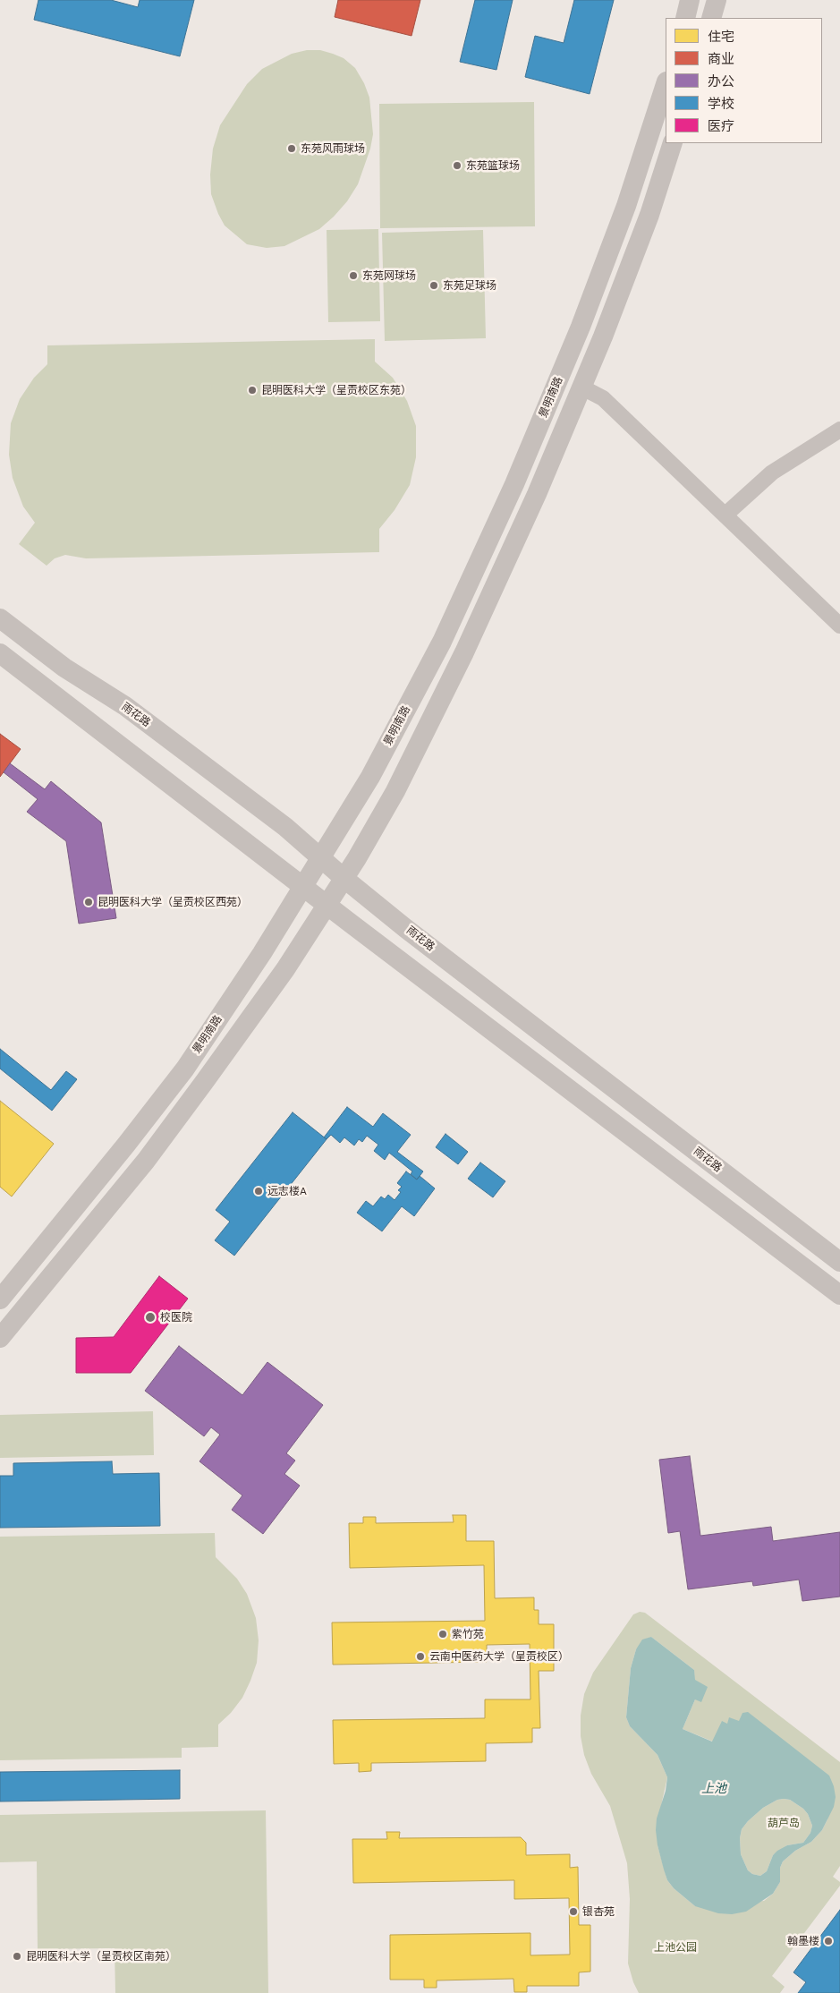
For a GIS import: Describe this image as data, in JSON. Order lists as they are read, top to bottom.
{
  "streets": {
    "street": ["景明南路", "雨花路"]
  },
  "crossings": [
    ["景明南路", "雨花路"]
  ],
  "water": ["上池"],
  "parks": ["葫芦岛", "上池公园"],
  "places": [
    "东苑风雨球场",
    "东苑篮球场",
    "东苑网球场",
    "东苑足球场",
    "昆明医科大学（呈贡校区东苑）",
    "昆明医科大学（呈贡校区西苑）",
    "远志楼A",
    "校医院",
    "紫竹苑",
    "云南中医药大学（呈贡校区）",
    "银杏苑",
    "翰墨楼",
    "昆明医科大学（呈贡校区南苑）"
  ],
  "legend": [
    "住宅",
    "商业",
    "办公",
    "学校",
    "医疗"
  ]
}
